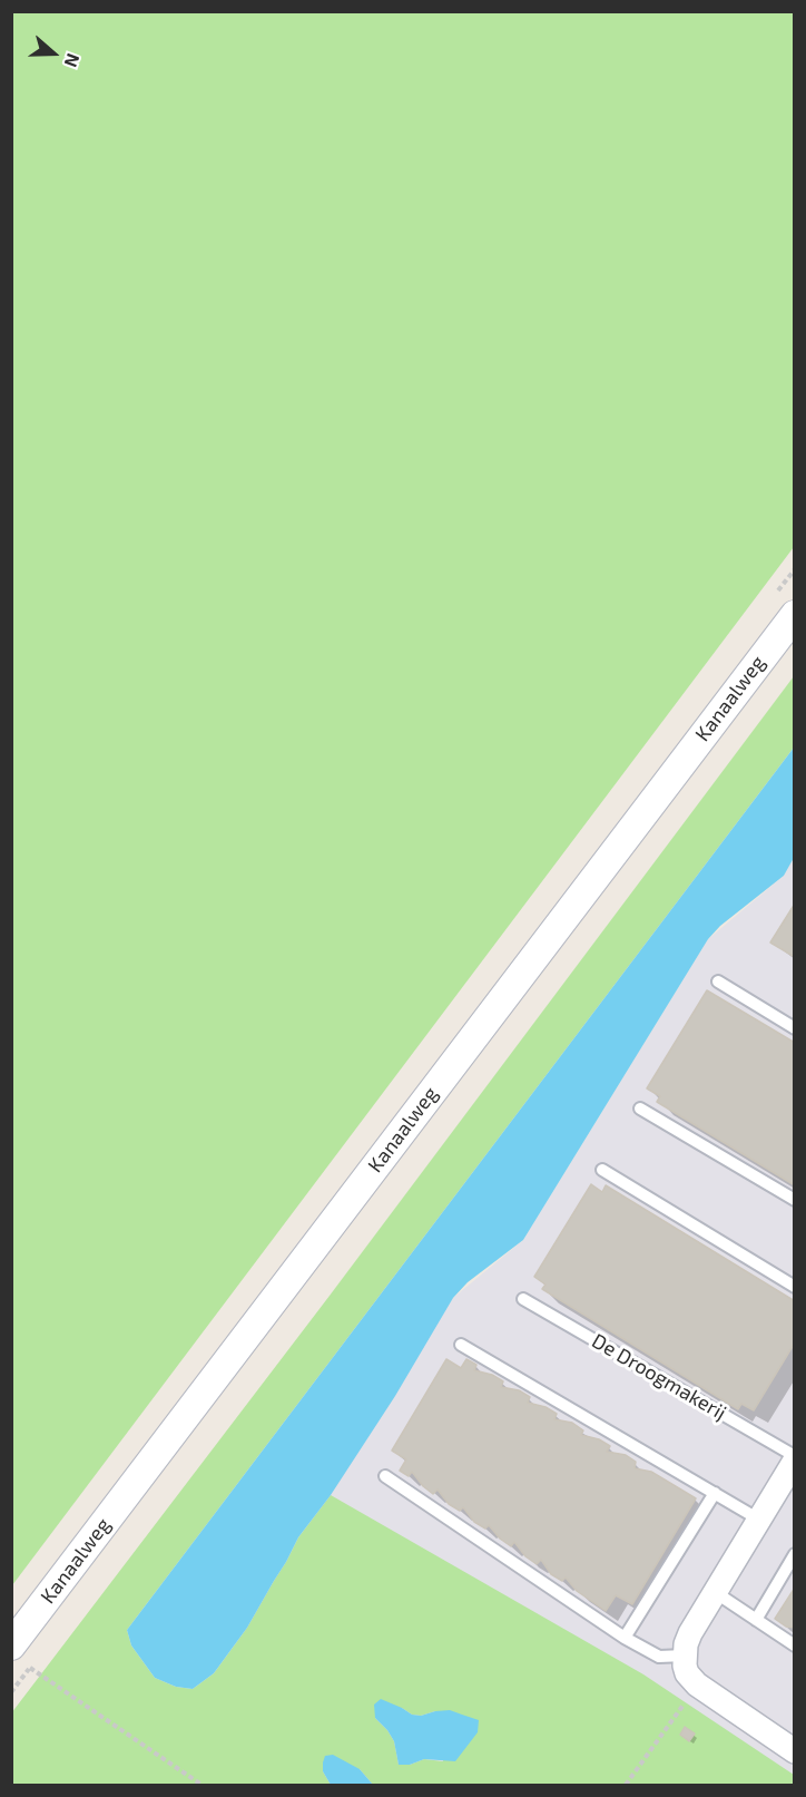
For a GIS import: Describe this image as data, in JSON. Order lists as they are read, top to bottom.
{
  "streets": {
    "street": ["Kanaalweg", "De Droogmakerij"]
  },
  "north": "right"
}
